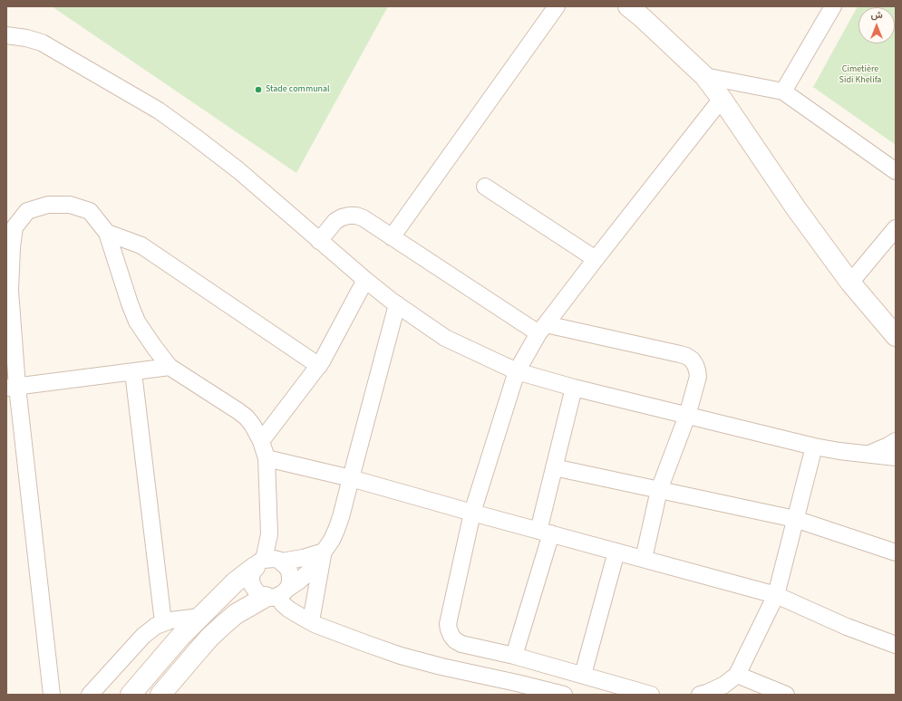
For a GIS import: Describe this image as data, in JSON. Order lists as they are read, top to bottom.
{
  "parks": ["Cimetière Sidi Khelifa"],
  "places": ["Stade communal"],
  "north": "top"
}
